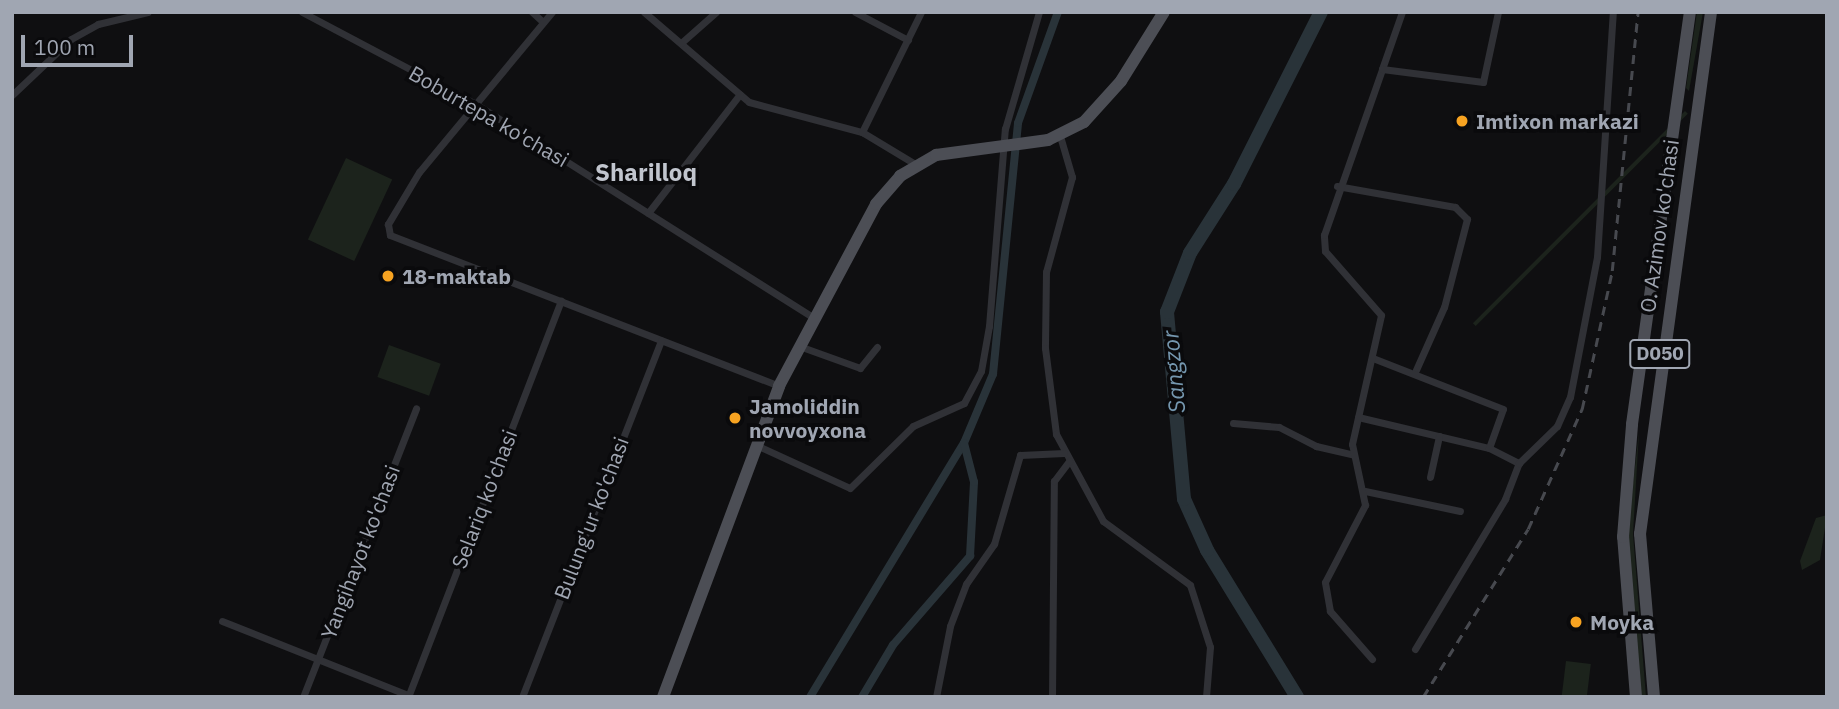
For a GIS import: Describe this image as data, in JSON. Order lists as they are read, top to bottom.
{
  "streets": {
    "main road": ["O. Azimov ko'chasi", "D050"],
    "street": [
      "Boburtepa ko'chasi",
      "Selariq ko'chasi",
      "Bulung'ur ko'chasi",
      "Yangihayot ko'chasi"
    ]
  },
  "districts": ["Sharilloq"],
  "water": ["Sangzor"],
  "places": [
    "Imtixon markazi",
    "18-maktab",
    "Jamoliddin novvoyxona",
    "Moyka"
  ],
  "scale_bar": "100 m"
}
